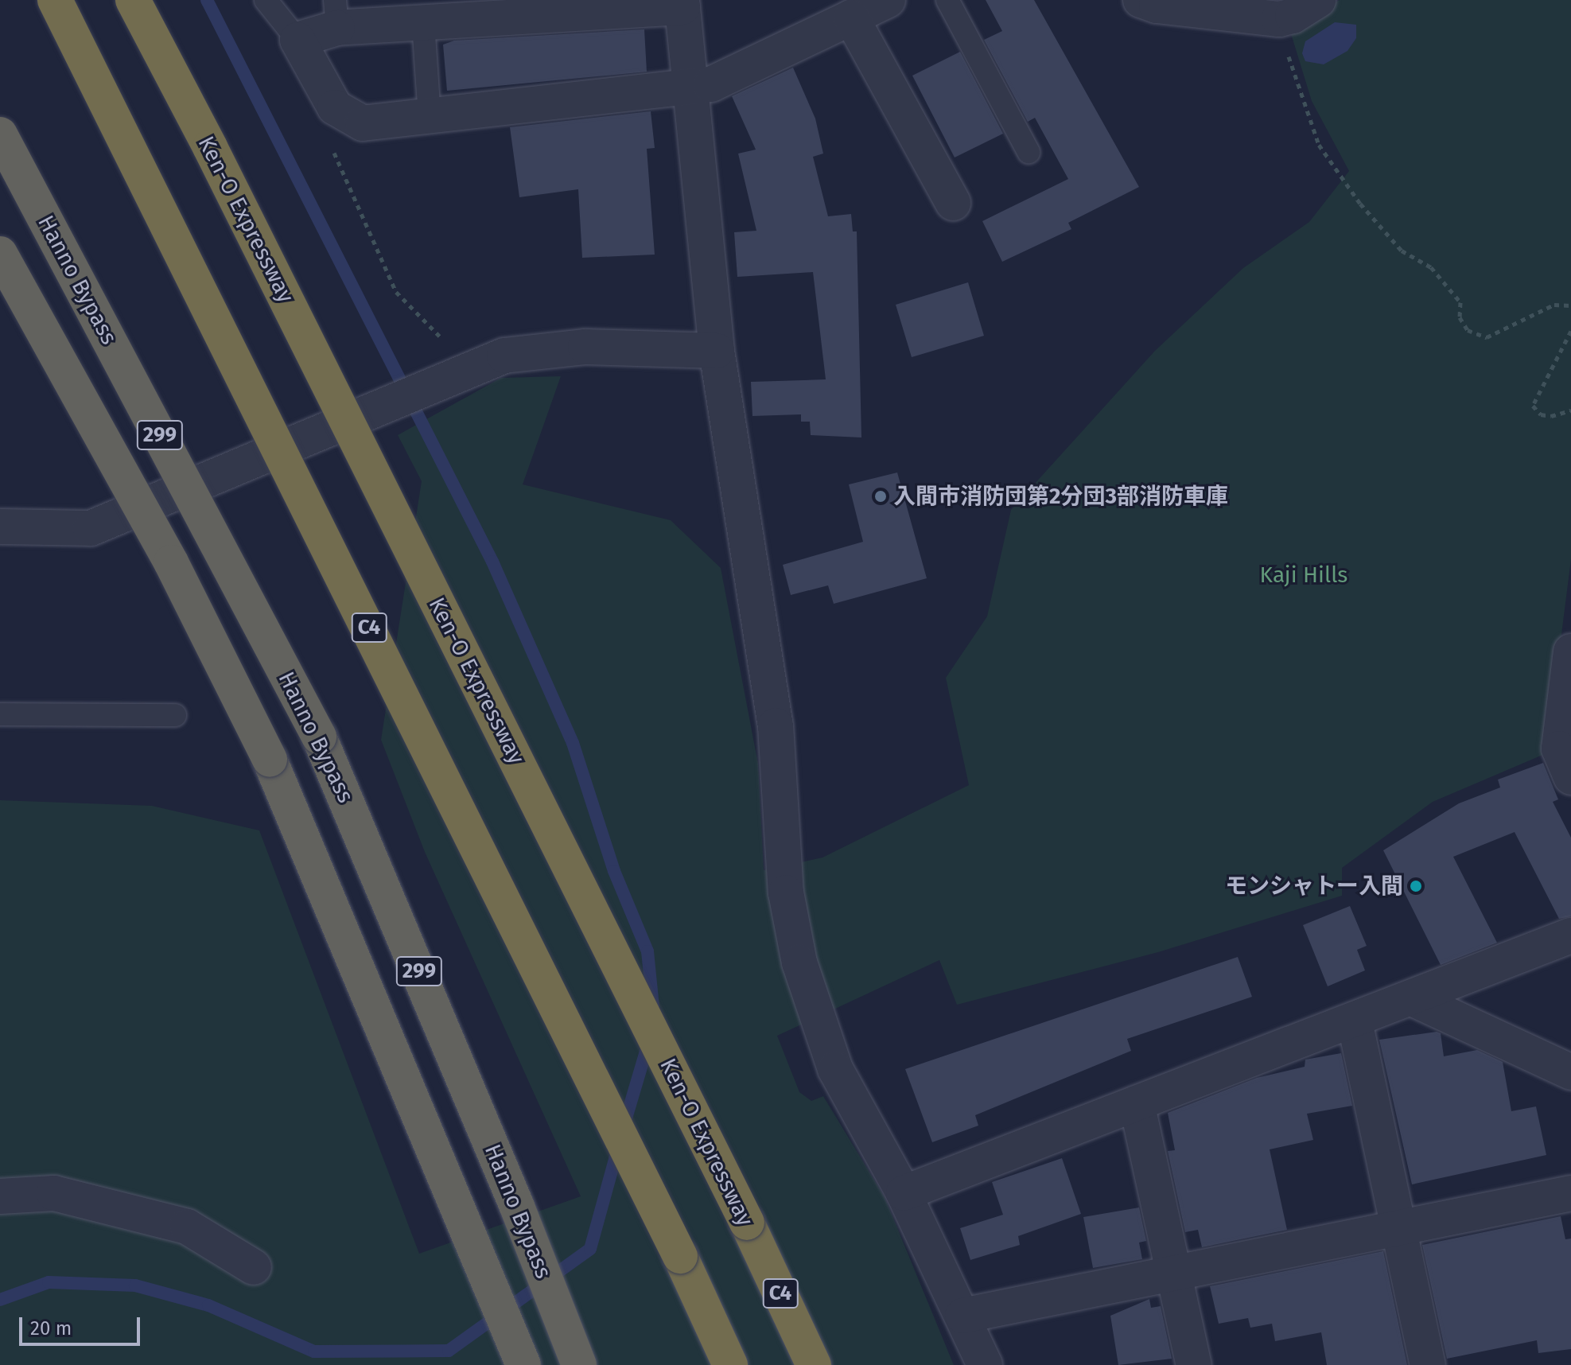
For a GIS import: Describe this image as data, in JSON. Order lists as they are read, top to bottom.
{
  "streets": {
    "highway": [
      "Ken-O Expressway",
      "Hanno Bypass",
      "299",
      "C4"
    ]
  },
  "parks": ["Kaji Hills"],
  "places": ["入間市消防団第2分団3部消防車庫", "モンシャトー入間"],
  "scale_bar": "20 m"
}
